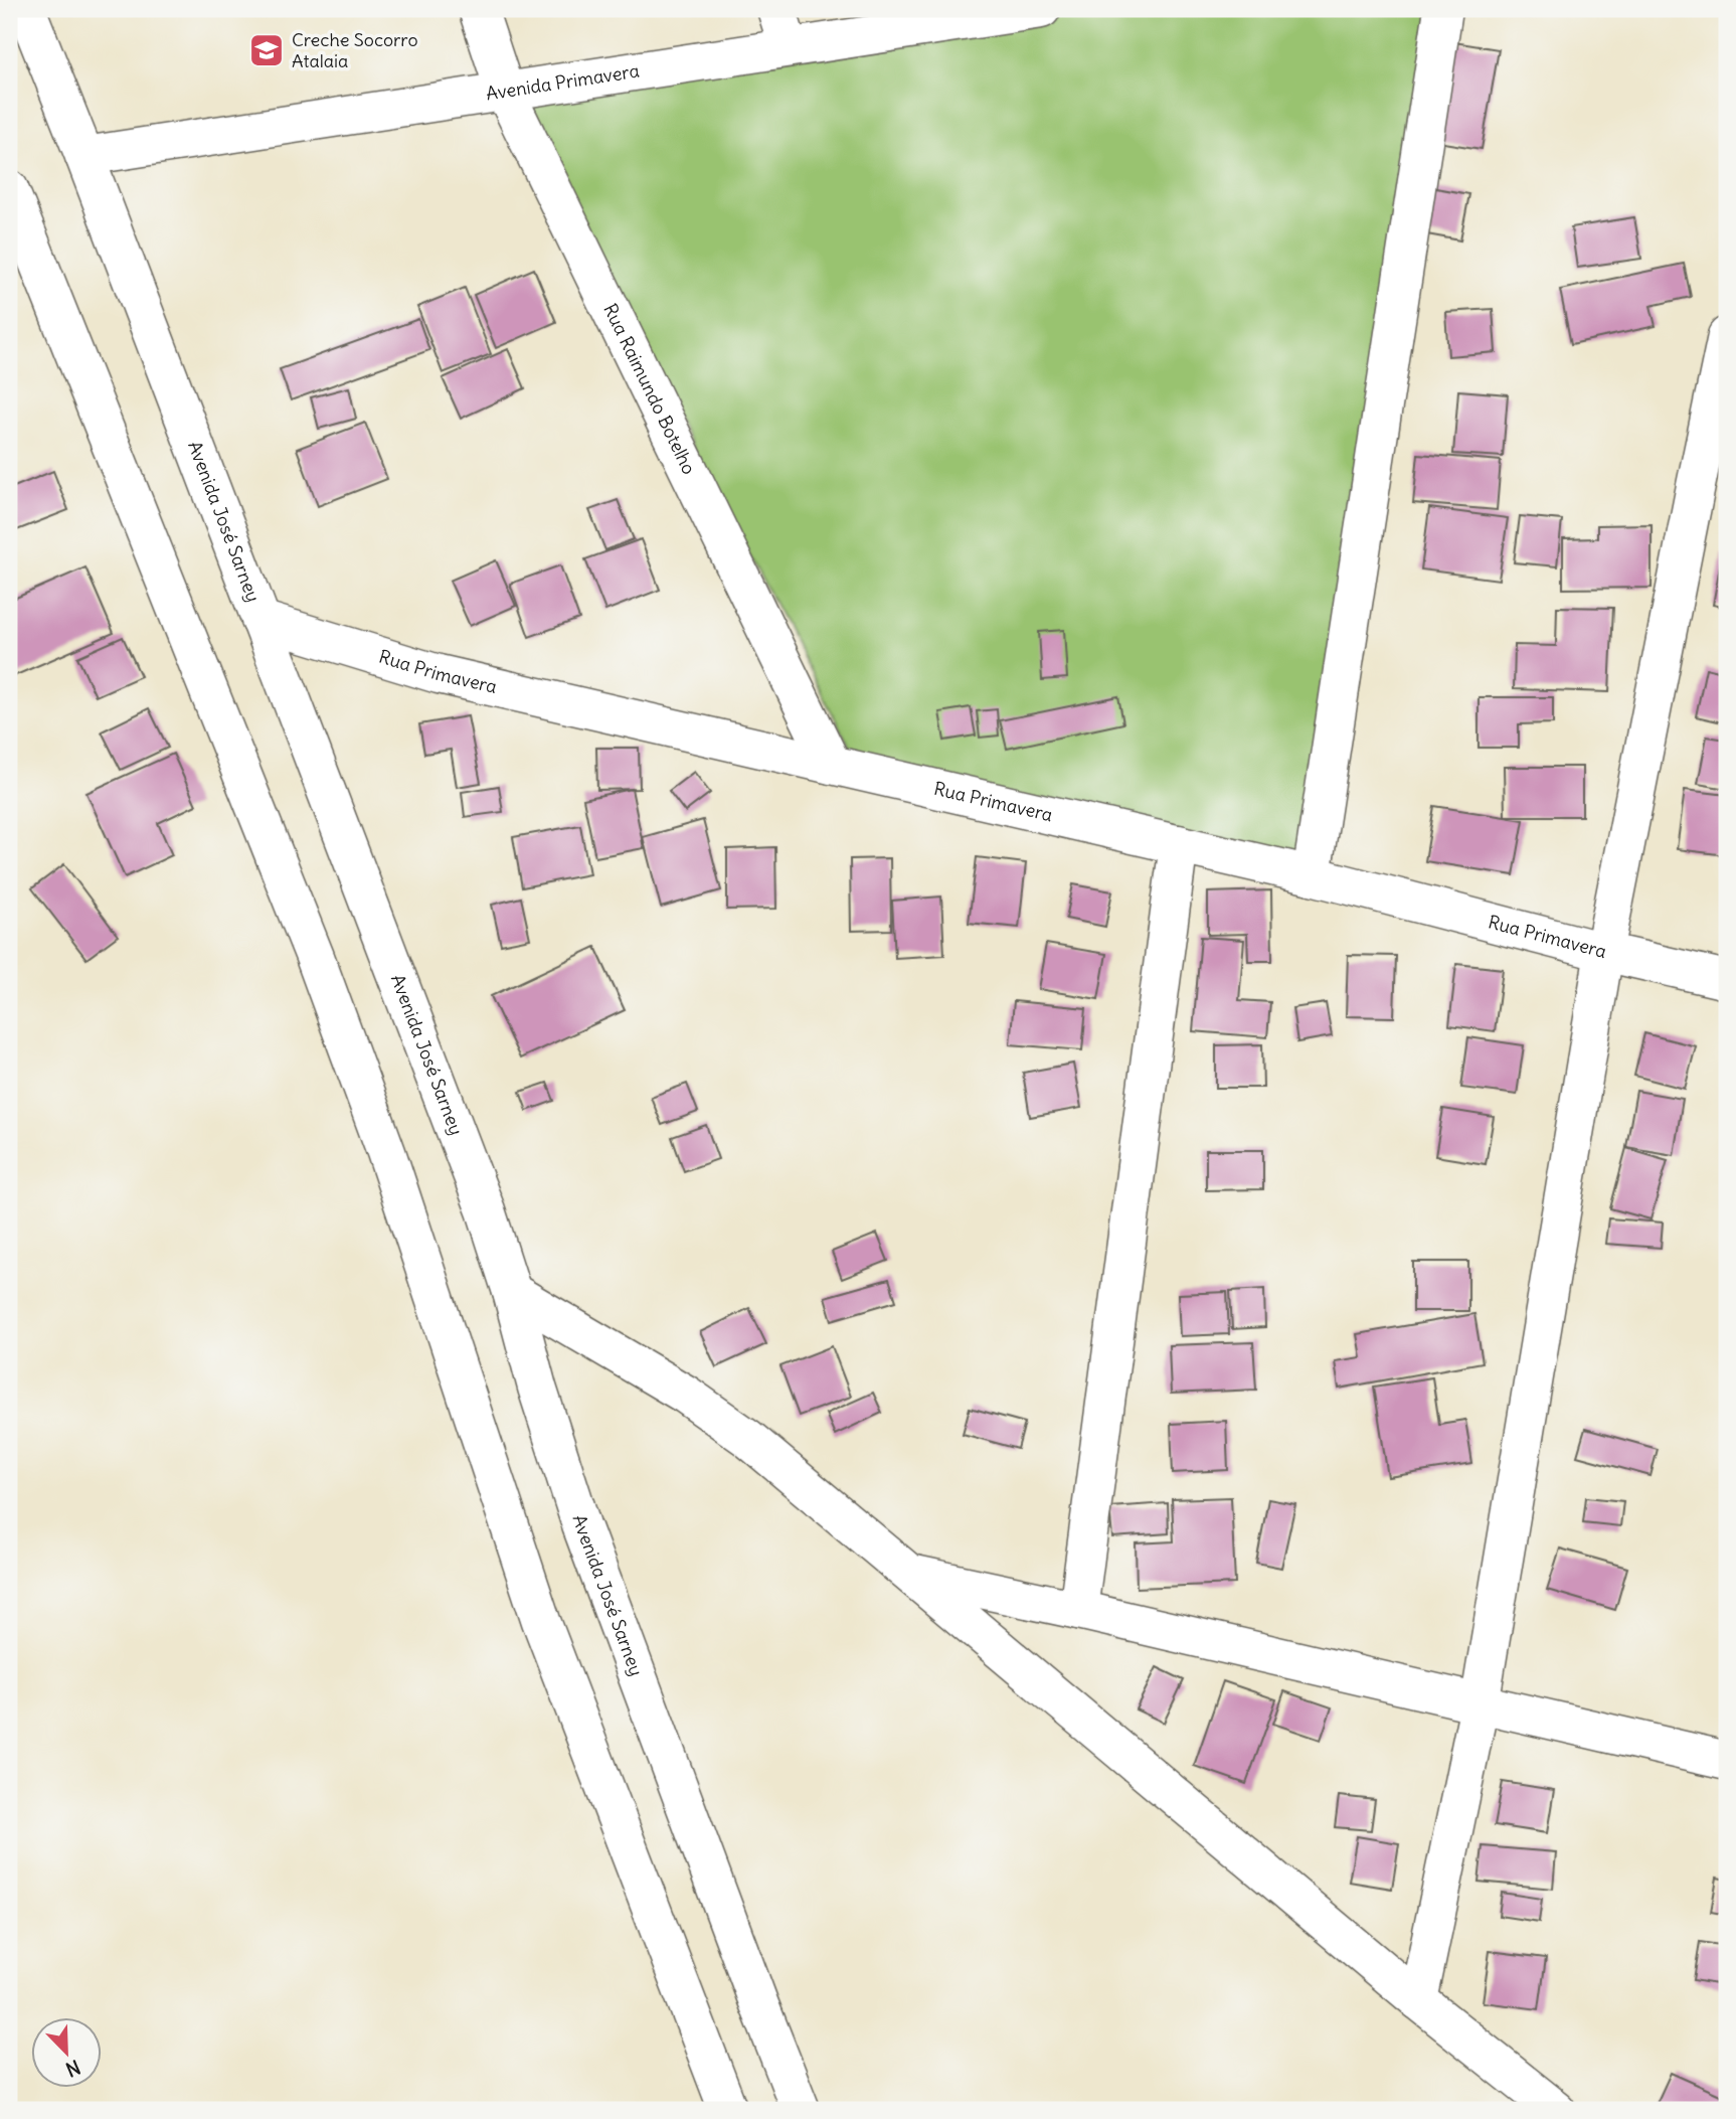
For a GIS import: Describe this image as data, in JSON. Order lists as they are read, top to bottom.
{
  "streets": {
    "street": [
      "Avenida Primavera",
      "Rua Raimundo Botelho",
      "Avenida José Sarney",
      "Rua Primavera"
    ]
  },
  "crossings": [
    ["Avenida Primavera", "Rua Raimundo Botelho"],
    ["Avenida Primavera", "Avenida José Sarney"],
    ["Rua Raimundo Botelho", "Rua Primavera"],
    ["Avenida José Sarney", "Rua Primavera"]
  ],
  "places": {
    "school or university": ["Creche Socorro Atalaia"]
  },
  "north": "bottom right"
}
